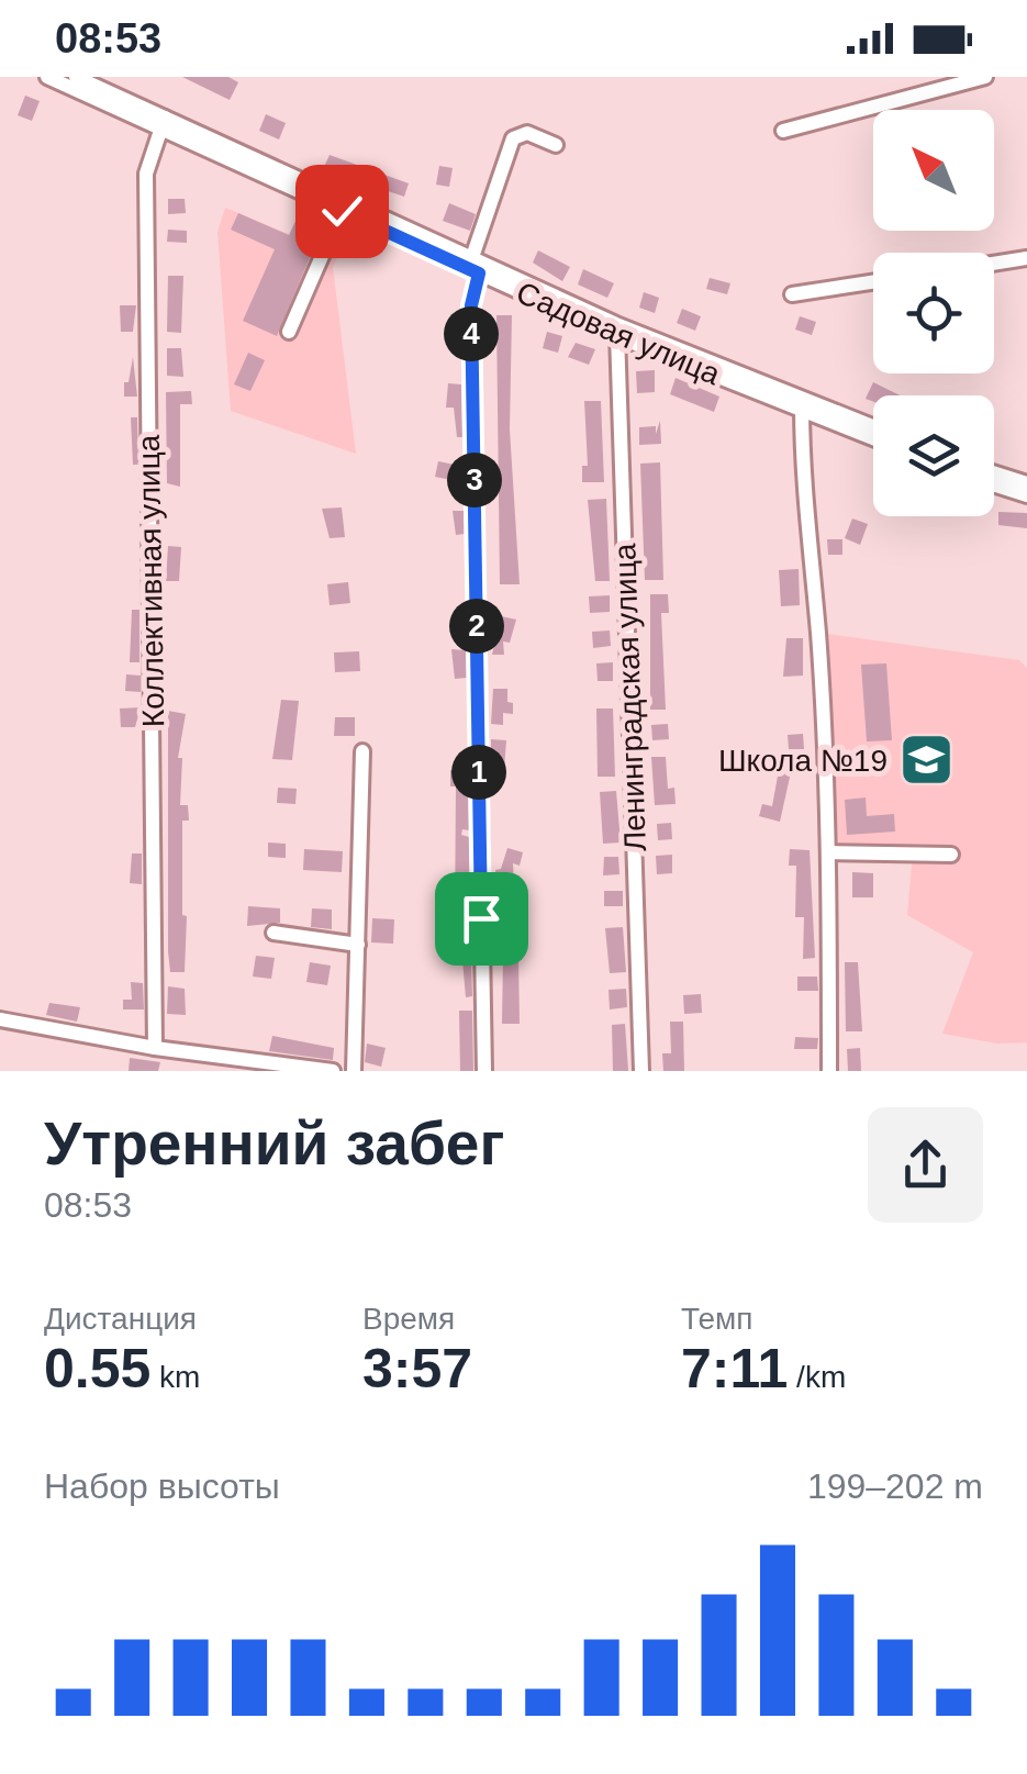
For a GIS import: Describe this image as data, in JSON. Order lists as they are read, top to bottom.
{
  "streets": {
    "street": ["Садовая улица", "Коллективная улица", "Ленинградская улица"]
  },
  "crossings": [
    ["Садовая улица", "Коллективная улица"],
    ["Садовая улица", "Ленинградская улица"]
  ],
  "places": {
    "school or university": ["Школа №19"]
  },
  "north": "top left",
  "page": {
    "status": "08:53",
    "pins": [
      "4",
      "3",
      "2",
      "1"
    ],
    "heading": ["Утренний забег", "08:53"],
    "stats": [
      ["Дистанция", "0.55 km"],
      ["Время", "3:57"],
      ["Темп", "7:11 /km"]
    ],
    "chart": ["Набор высоты", "199–202 m"]
  }
}
